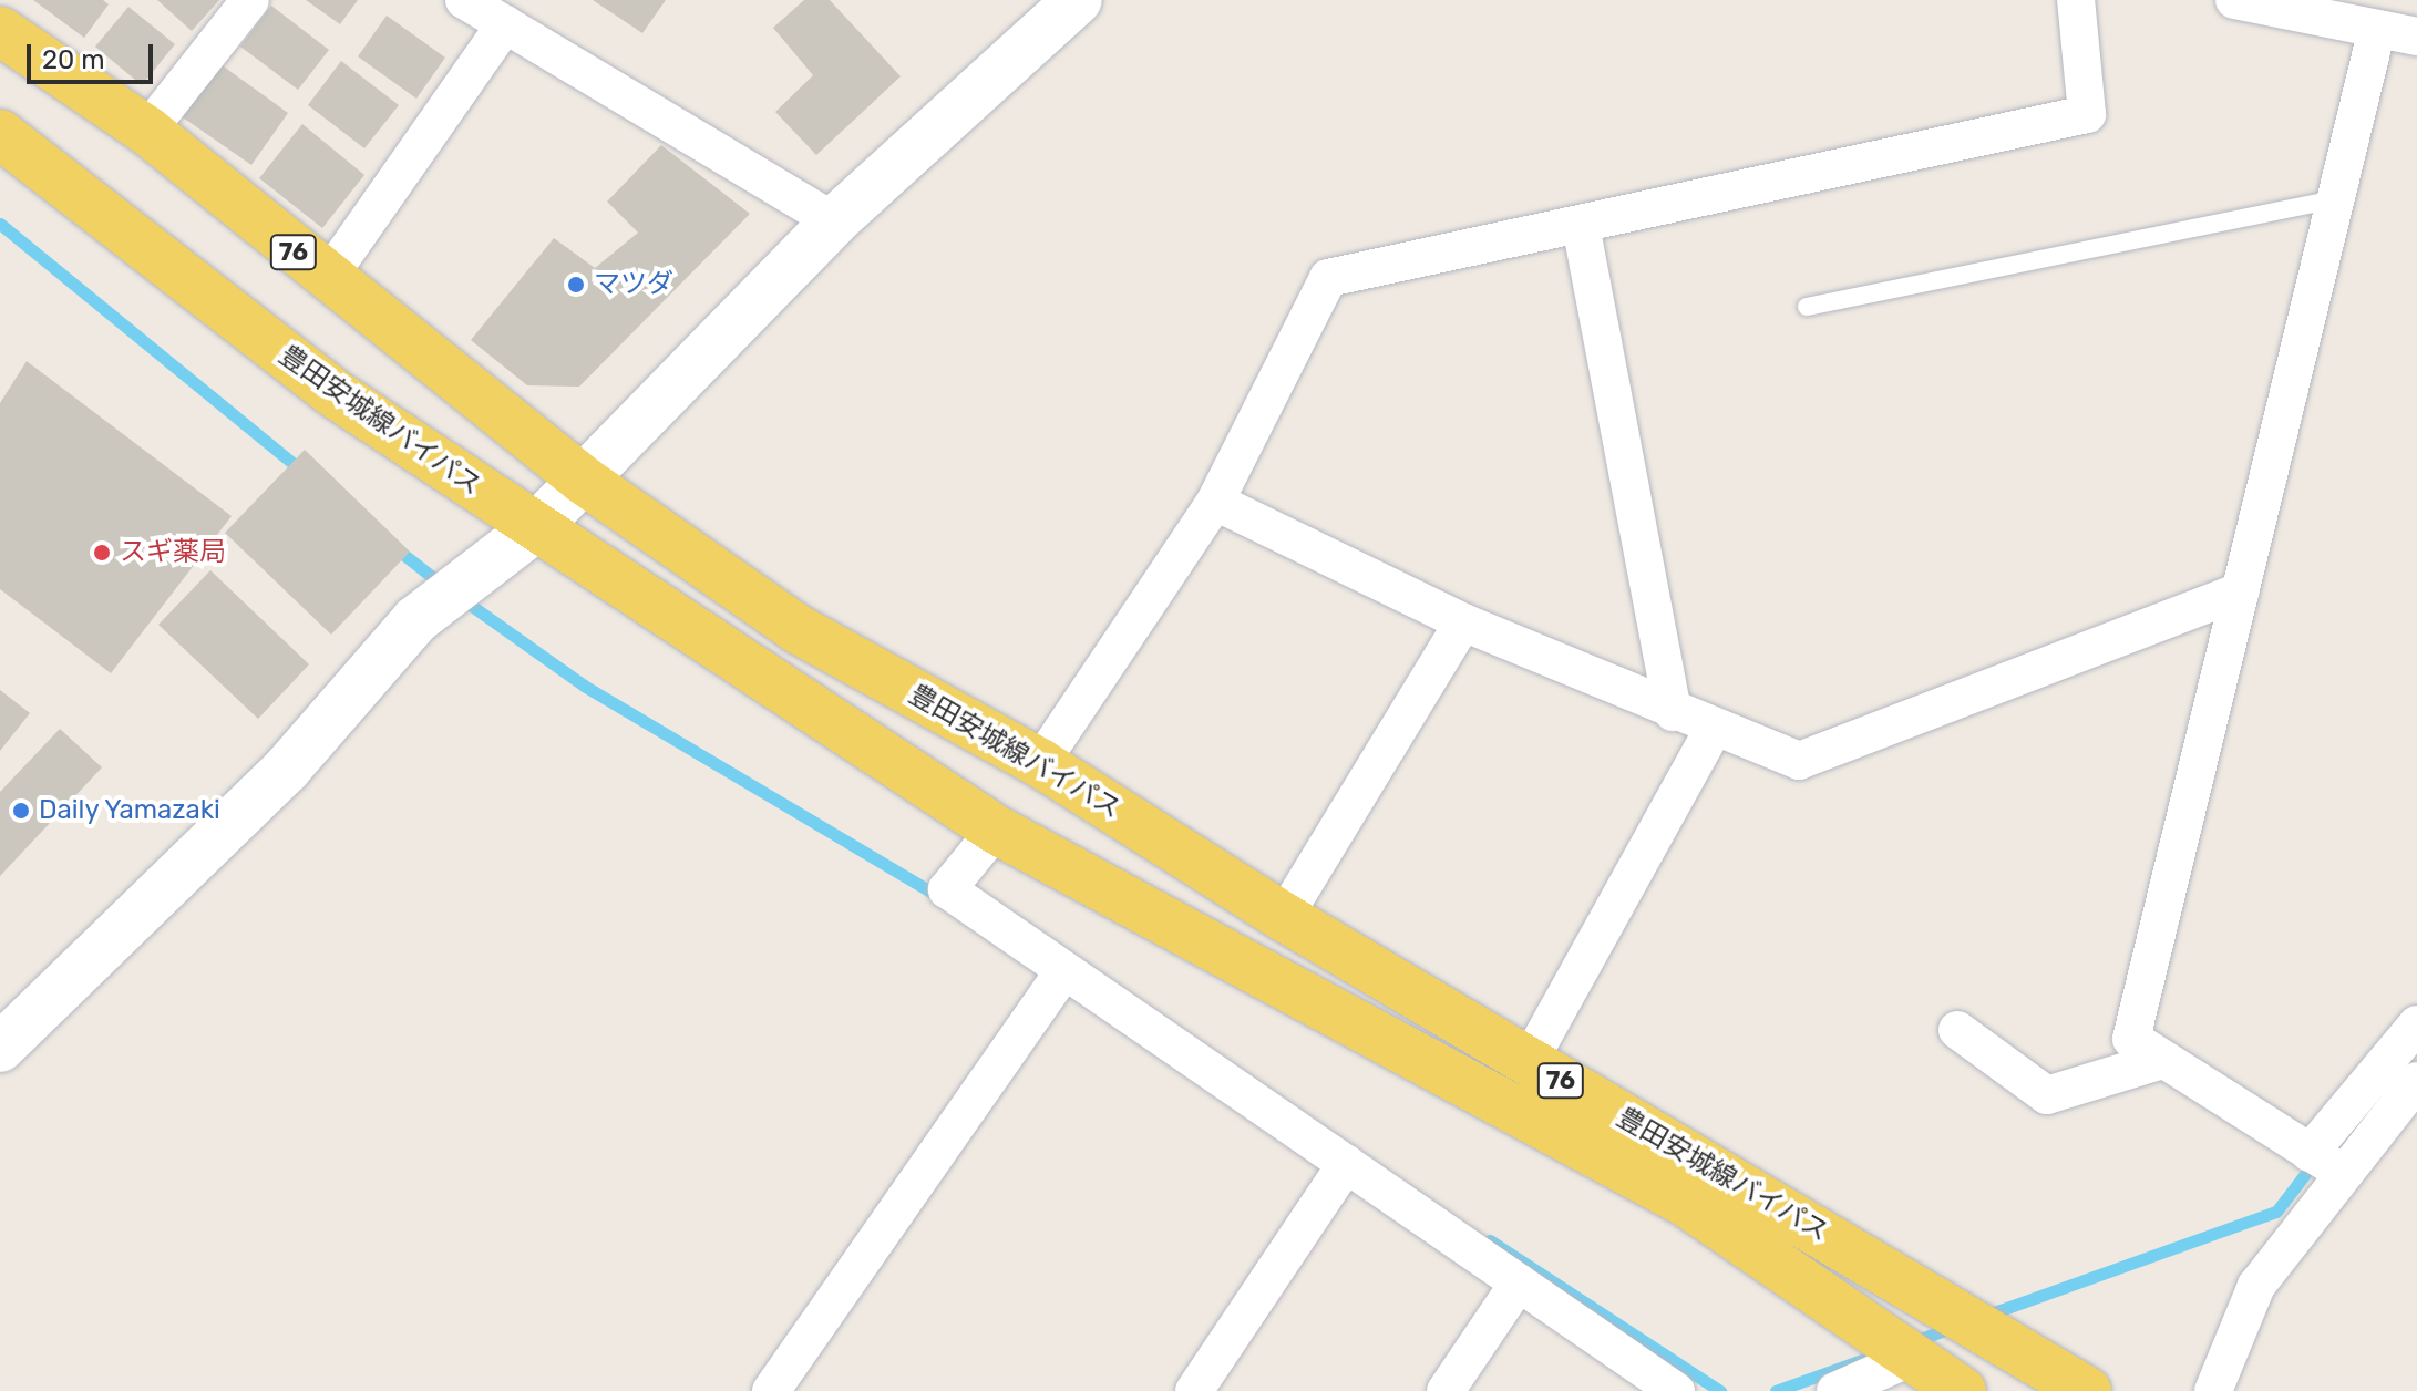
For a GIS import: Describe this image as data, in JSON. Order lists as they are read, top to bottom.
{
  "streets": {
    "main road": ["76", "豊田安城線バイパス"]
  },
  "places": ["マツダ", "スギ薬局", "Daily Yamazaki"],
  "scale_bar": "20 m"
}
